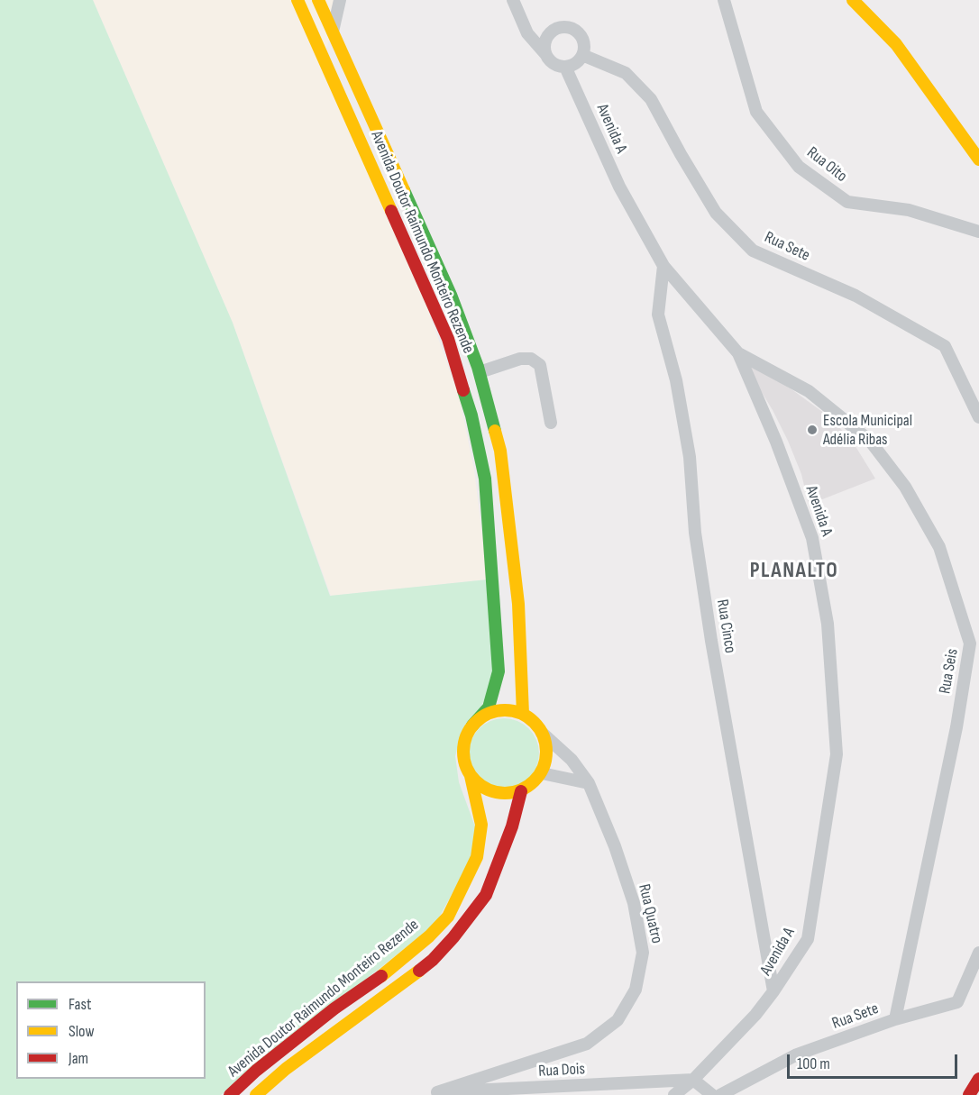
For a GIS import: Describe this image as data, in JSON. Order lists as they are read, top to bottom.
{
  "streets": {
    "main road": ["Avenida Doutor Raimundo Monteiro Rezende"],
    "street": [
      "Avenida A",
      "Rua Oito",
      "Rua Sete",
      "Rua Cinco",
      "Rua Seis",
      "Rua Quatro",
      "Rua Dois"
    ]
  },
  "crossings": [
    ["Avenida A", "Rua Sete"],
    ["Avenida A", "Rua Cinco"],
    ["Avenida A", "Rua Seis"],
    ["Avenida A", "Rua Dois"],
    ["Avenida Doutor Raimundo Monteiro Rezende", "Rua Quatro"],
    ["Rua Sete", "Rua Seis"],
    ["Rua Quatro", "Rua Dois"]
  ],
  "districts": ["PLANALTO"],
  "places": ["Escola Municipal Adélia Ribas"],
  "legend": ["Fast", "Slow", "Jam"],
  "scale_bar": "100 m"
}
